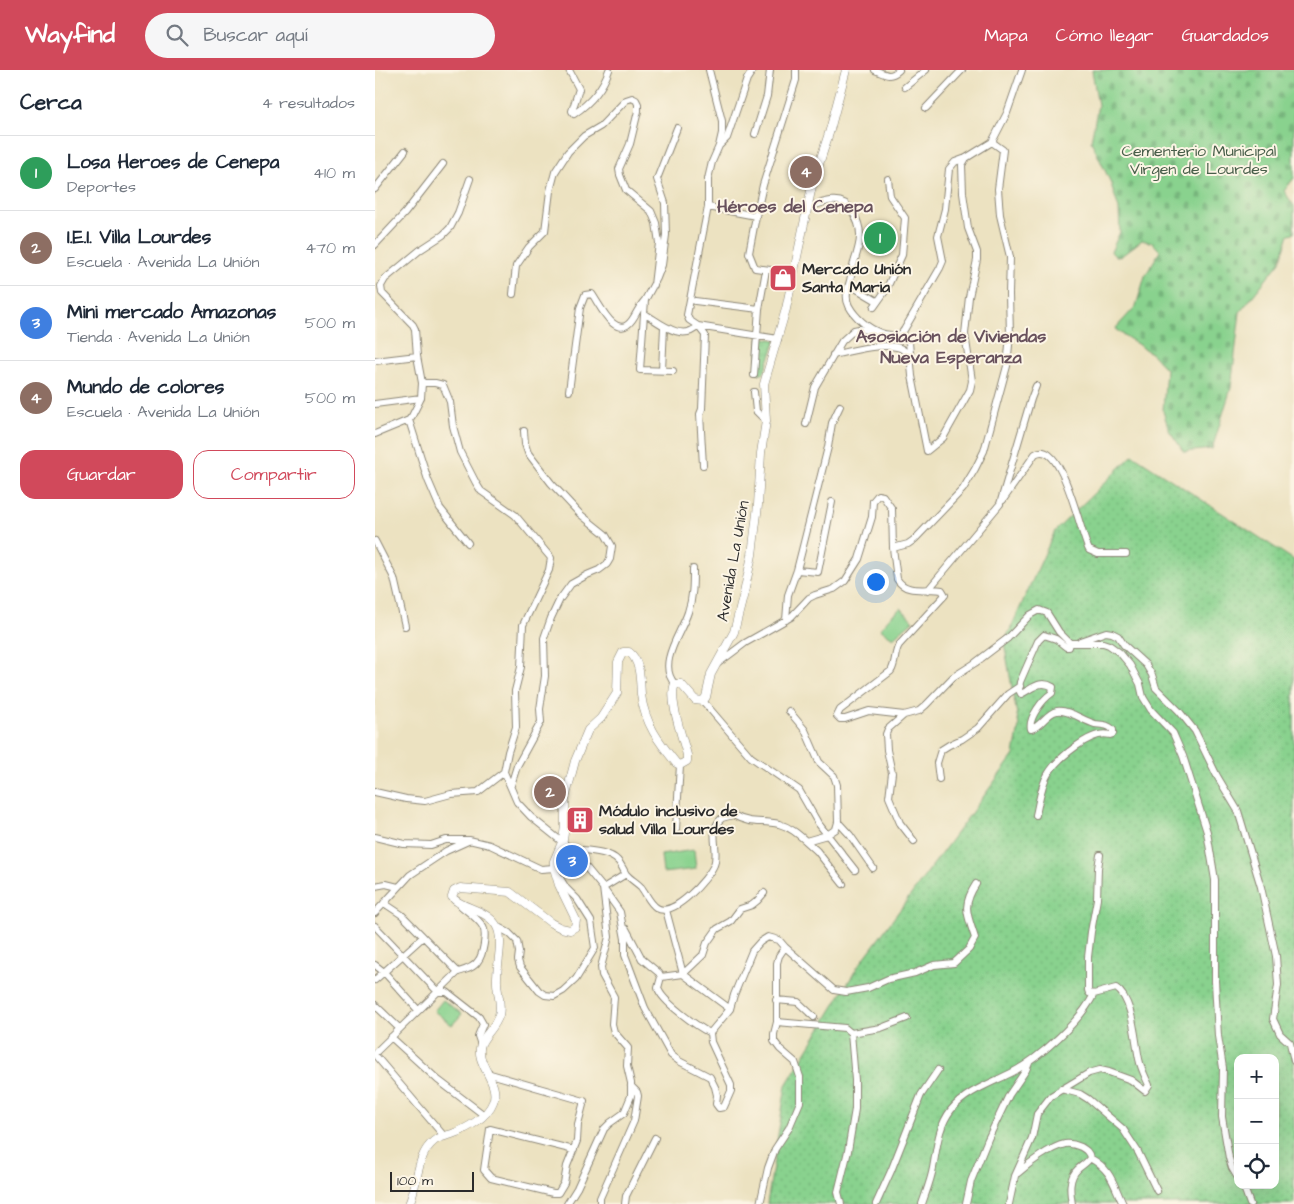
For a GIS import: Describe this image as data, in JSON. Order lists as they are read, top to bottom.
{
  "streets": {
    "main road": ["Avenida La Unión"]
  },
  "districts": ["Héroes del Cenepa", "Asosiación de Viviendas Nueva Esperanza"],
  "parks": ["Cementerio Municipal Virgen de Lourdes"],
  "places": {
    "shop": ["Mercado Unión Santa Maria"],
    "building": ["Módulo inclusivo de salud Villa Lourdes"]
  },
  "scale_bar": "100 m",
  "page": {
    "header": "Wayfind",
    "search": "Buscar aquí",
    "nav": ["Mapa", "Cómo llegar", "Guardados"],
    "heading": ["Cerca", "4 resultados"],
    "list": [
      {
        "mark": "1",
        "name": "Losa Heroes de Cenepa",
        "note": "Deportes",
        "value": "410 m"
      },
      {
        "mark": "2",
        "name": "I.E.I. Villa Lourdes",
        "note": "Escuela · Avenida La Unión",
        "value": "470 m"
      },
      {
        "mark": "3",
        "name": "Mini mercado Amazonas",
        "note": "Tienda · Avenida La Unión",
        "value": "500 m"
      },
      {
        "mark": "4",
        "name": "Mundo de colores",
        "note": "Escuela · Avenida La Unión",
        "value": "500 m"
      }
    ],
    "pins": [
      "4",
      "1",
      "2",
      "3"
    ],
    "buttons": ["Guardar", "Compartir"],
    "map_buttons": ["+", "−"],
    "scale": "100 m"
  }
}
